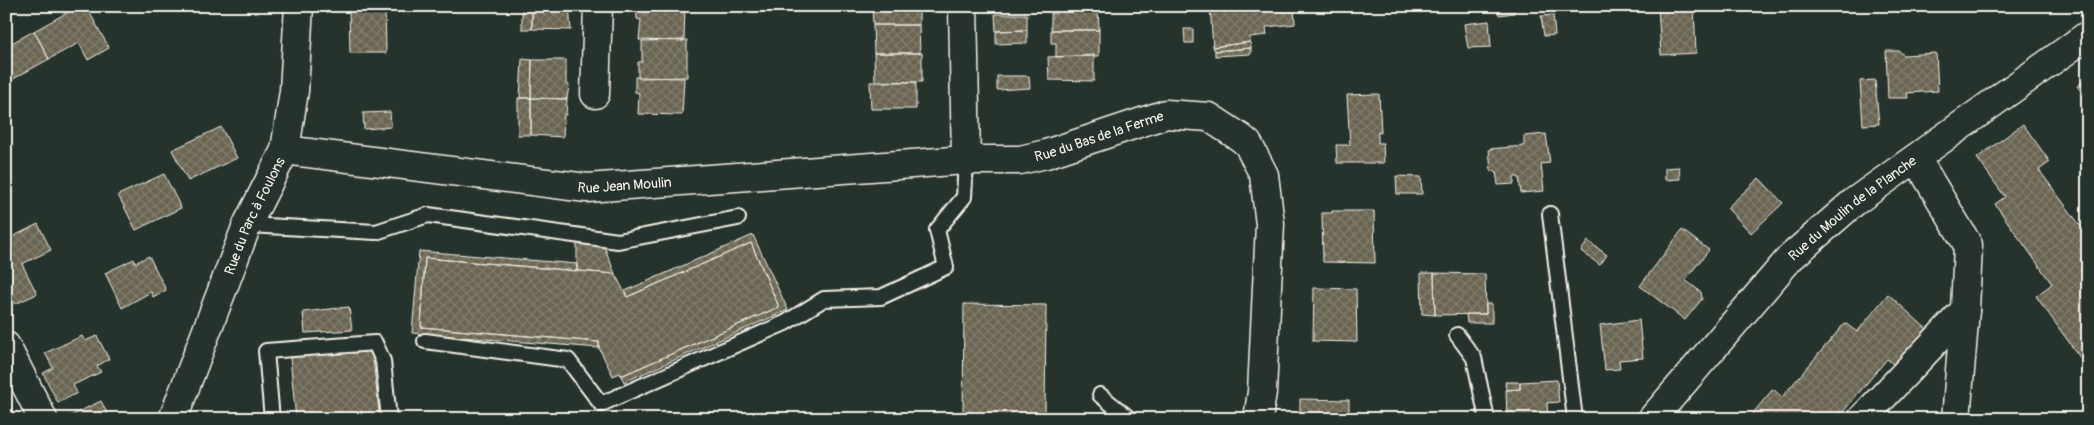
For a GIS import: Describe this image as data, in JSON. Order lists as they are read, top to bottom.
{
  "streets": {
    "street": [
      "Rue du Bas de la Ferme",
      "Rue Jean Moulin",
      "Rue du Moulin de la Planche",
      "Rue du Parc à Foulons"
    ]
  },
  "crossings": [
    ["Rue du Bas de la Ferme", "Rue Jean Moulin"],
    ["Rue Jean Moulin", "Rue du Parc à Foulons"]
  ]
}
